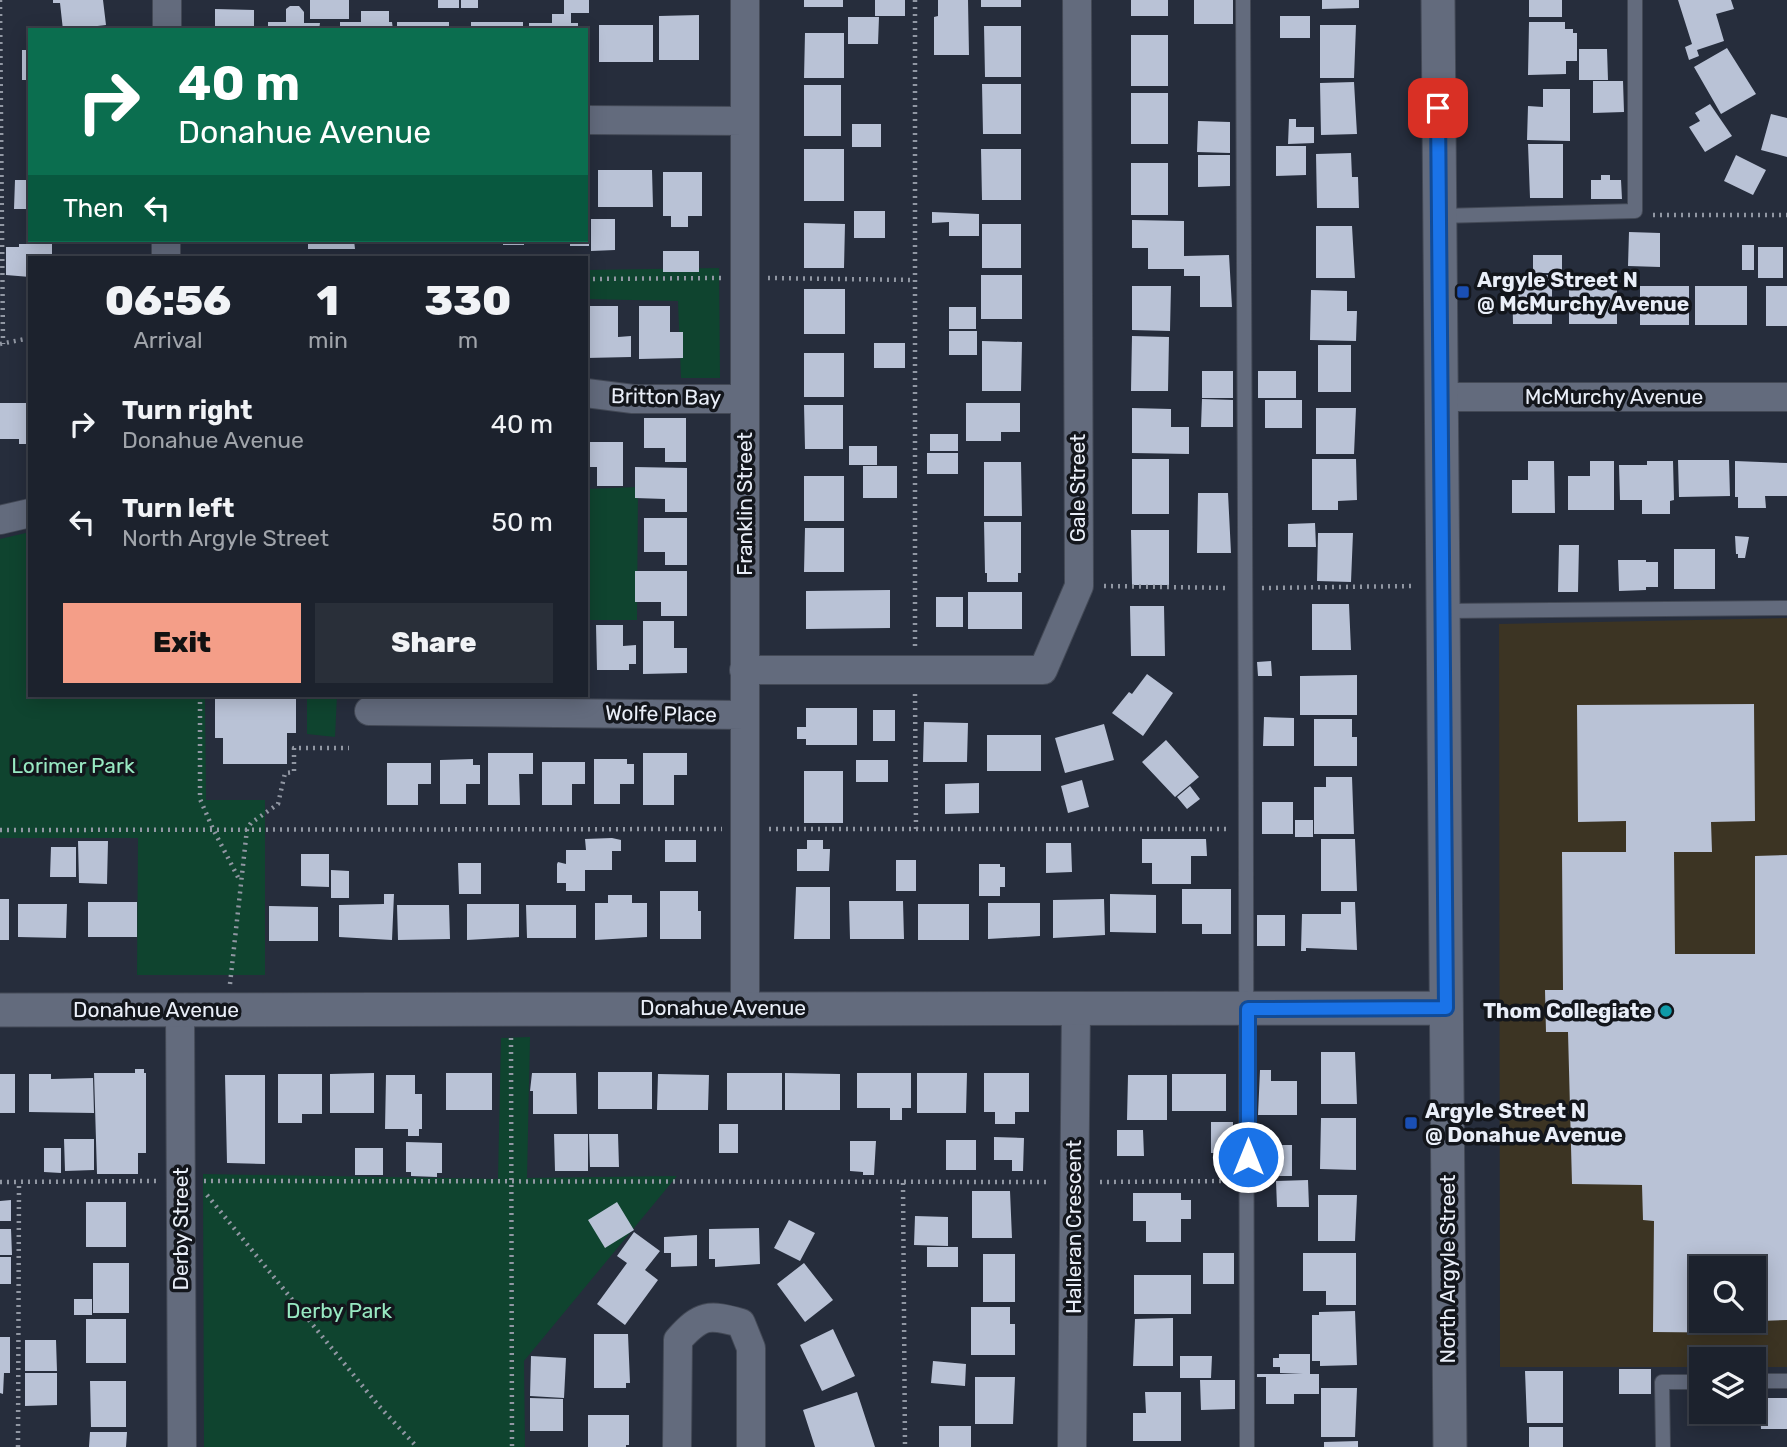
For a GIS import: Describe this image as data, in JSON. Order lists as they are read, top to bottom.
{
  "streets": {
    "street": [
      "Britton Bay",
      "McMurchy Avenue",
      "Gale Street",
      "Franklin Street",
      "Wolfe Place",
      "Donahue Avenue",
      "Halleran Crescent",
      "Derby Street",
      "North Argyle Street"
    ]
  },
  "crossings": [
    ["Britton Bay", "Franklin Street"],
    ["McMurchy Avenue", "North Argyle Street"],
    ["Gale Street", "Franklin Street"],
    ["Franklin Street", "Wolfe Place"],
    ["Franklin Street", "Donahue Avenue"],
    ["Donahue Avenue", "Halleran Crescent"],
    ["Donahue Avenue", "Derby Street"],
    ["Donahue Avenue", "North Argyle Street"]
  ],
  "parks": ["Lorimer Park", "Derby Park"],
  "places": {
    "transit": ["Argyle Street N @ McMurchy Avenue", "Argyle Street N @ Donahue Avenue"],
    "other": ["Thom Collegiate"]
  },
  "page": {
    "turn": ["40 m", "Donahue Avenue"],
    "then": "Then",
    "eta": [
      "06:56",
      "Arrival",
      "1",
      "min",
      "330",
      "m"
    ],
    "list": [
      {
        "name": "Turn right",
        "note": "Donahue Avenue",
        "value": "40 m"
      },
      {
        "name": "Turn left",
        "note": "North Argyle Street",
        "value": "50 m"
      }
    ],
    "buttons": ["Exit", "Share"]
  }
}
